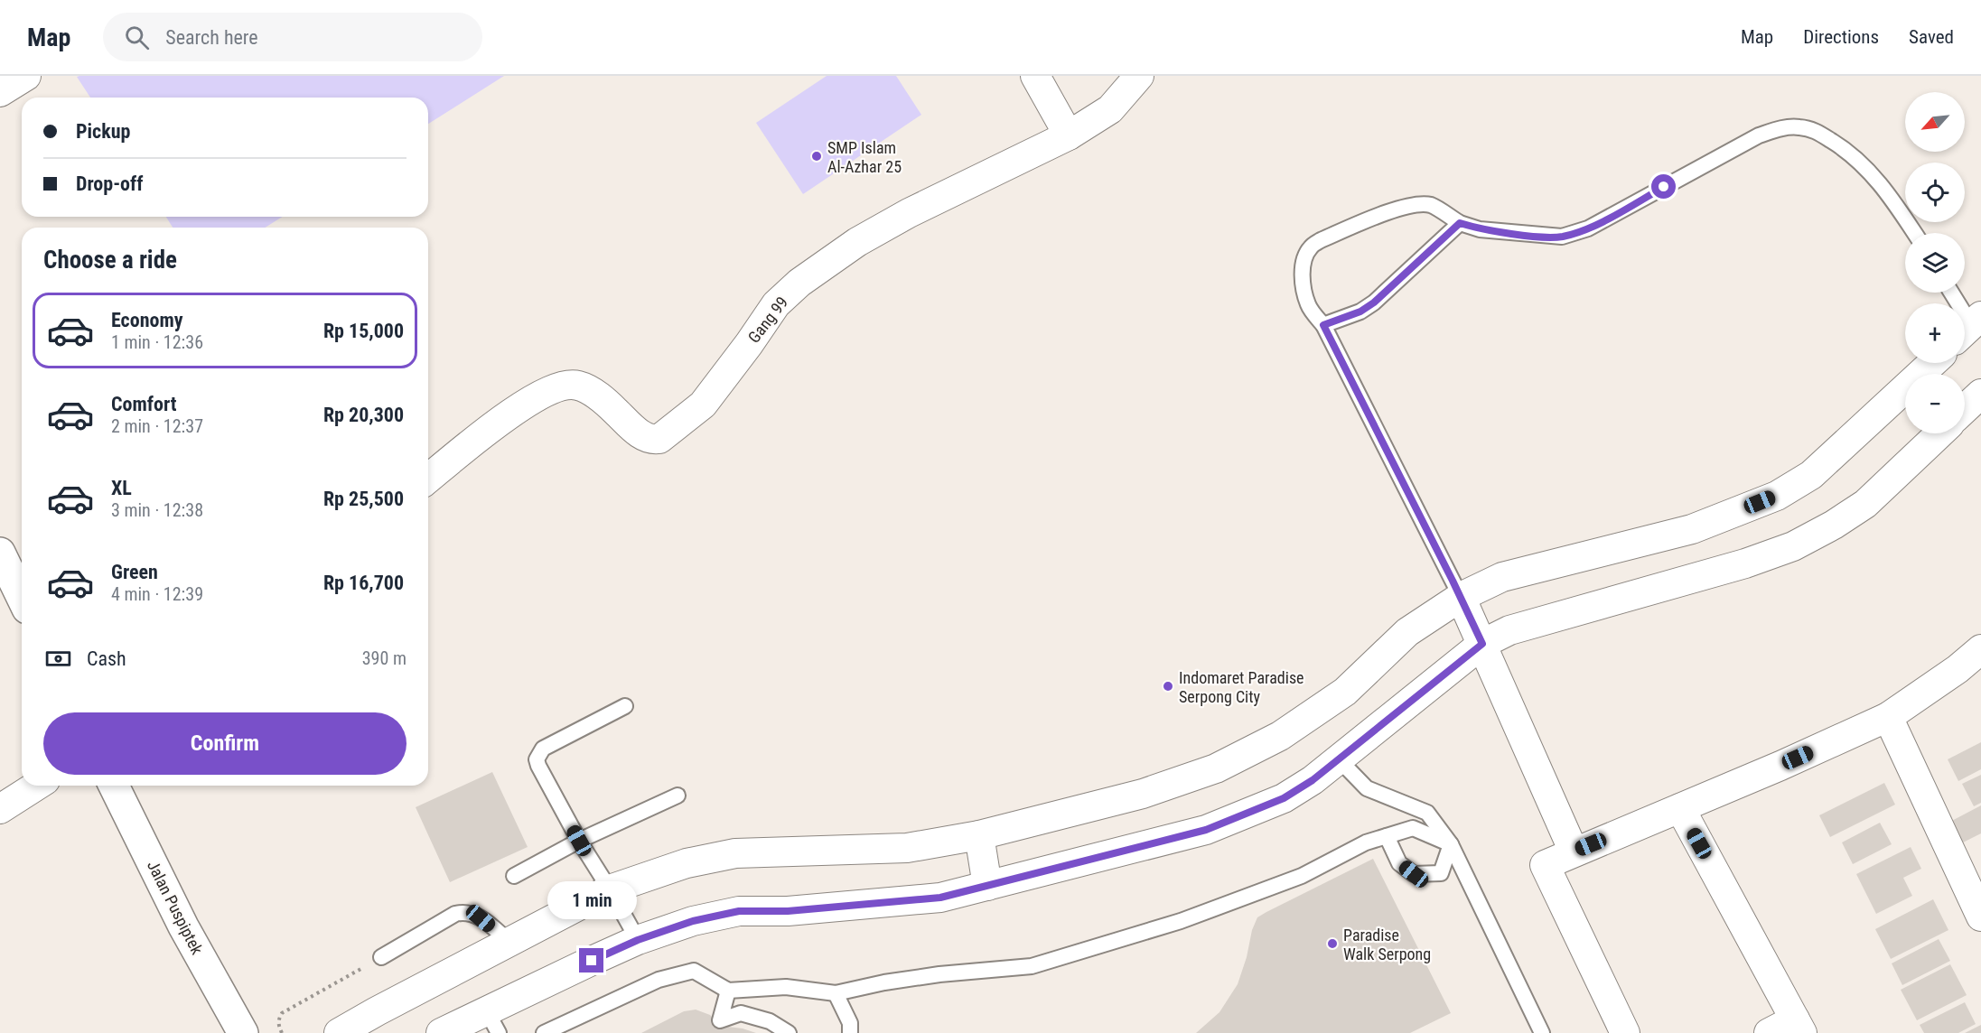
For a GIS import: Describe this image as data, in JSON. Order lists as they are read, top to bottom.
{
  "streets": {
    "main road": ["Jalan Puspiptek"],
    "street": ["Gang 99"]
  },
  "places": ["SMP Islam Al-Azhar 25", "Indomaret Paradise Serpong City", "Paradise Walk Serpong"],
  "north": "bottom left",
  "page": {
    "header": "Map",
    "search": "Search here",
    "nav": ["Map", "Directions", "Saved"],
    "map_buttons": ["+", "−"],
    "banner": ["Pickup", "Drop-off"],
    "heading": "Choose a ride",
    "list": [
      {
        "name": "Economy",
        "note": "1 min · 12:36",
        "value": "Rp 15,000"
      },
      {
        "name": "Comfort",
        "note": "2 min · 12:37",
        "value": "Rp 20,300"
      },
      {
        "name": "XL",
        "note": "3 min · 12:38",
        "value": "Rp 25,500"
      },
      {
        "name": "Green",
        "note": "4 min · 12:39",
        "value": "Rp 16,700"
      }
    ],
    "pay": ["Cash", "390 m"],
    "buttons": "Confirm",
    "bubble": "1 min"
  }
}
